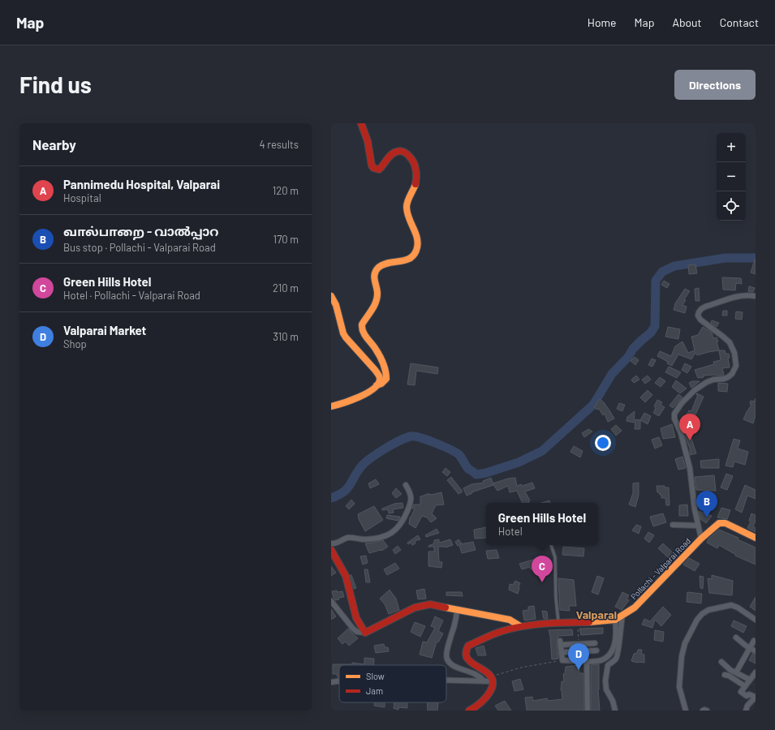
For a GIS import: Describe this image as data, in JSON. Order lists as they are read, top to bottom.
{
  "streets": {
    "street": ["Pollachi - Valparai Road"]
  },
  "districts": ["Valparai"],
  "legend": ["Slow", "Jam"],
  "page": {
    "header": "Map",
    "nav": [
      "Home",
      "Map",
      "About",
      "Contact"
    ],
    "buttons": "Directions",
    "title": "Find us",
    "heading": ["Nearby", "4 results"],
    "map_buttons": ["+", "−"],
    "list": [
      {
        "mark": "A",
        "name": "Pannimedu Hospital, Valparai",
        "note": "Hospital",
        "value": "120 m"
      },
      {
        "mark": "B",
        "name": "வால்பாறை - വാൽപ്പാറ",
        "note": "Bus stop · Pollachi - Valparai Road",
        "value": "170 m"
      },
      {
        "mark": "C",
        "name": "Green Hills Hotel",
        "note": "Hotel · Pollachi - Valparai Road",
        "value": "210 m"
      },
      {
        "mark": "D",
        "name": "Valparai Market",
        "note": "Shop",
        "value": "310 m"
      }
    ],
    "pins": [
      "A",
      "B",
      "C",
      "D"
    ],
    "popup": ["Green Hills Hotel", "Hotel"]
  }
}
